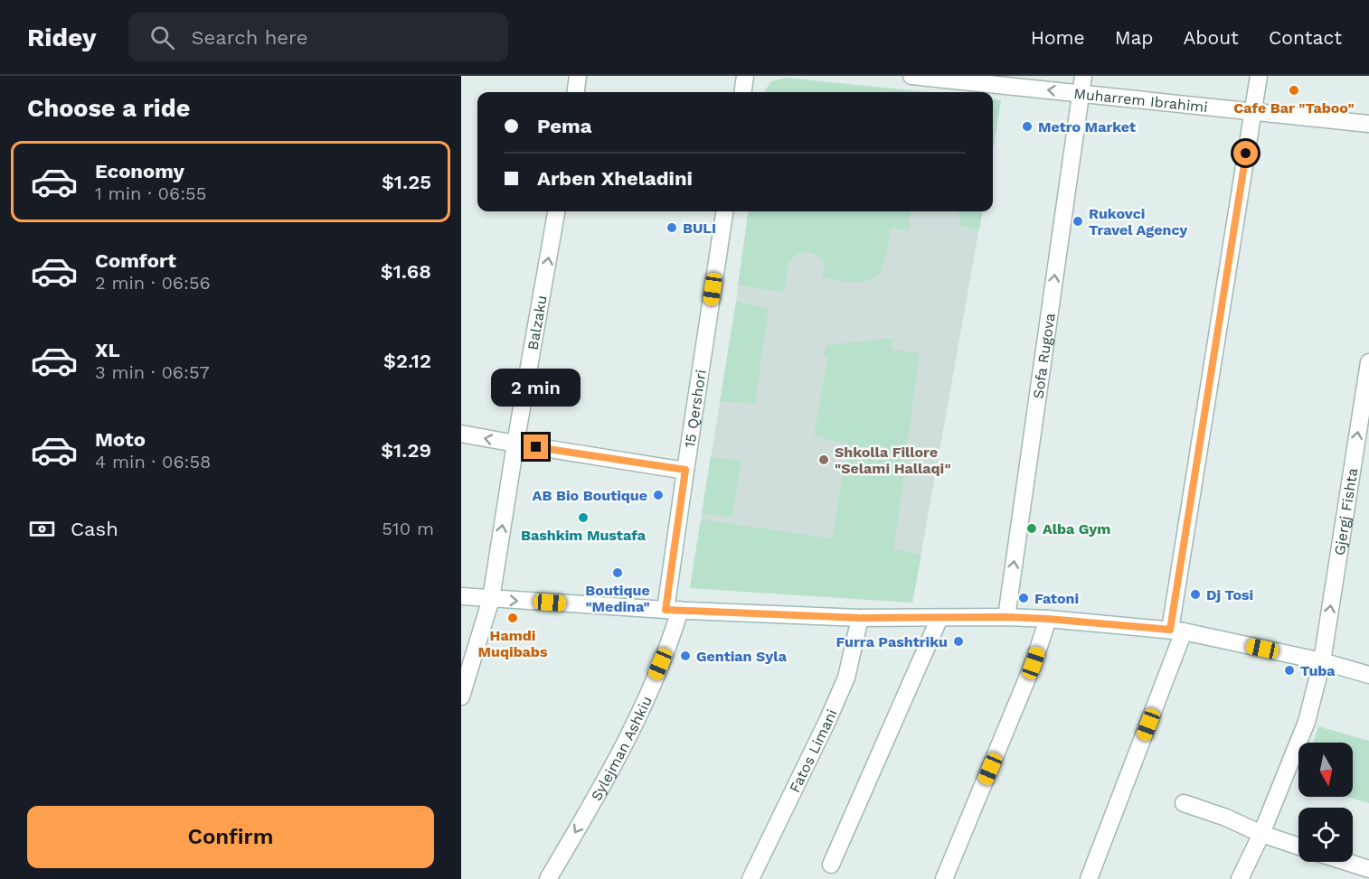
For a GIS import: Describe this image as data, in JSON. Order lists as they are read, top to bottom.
{
  "streets": {
    "street": [
      "Muharrem Ibrahimi",
      "Balzaku",
      "Sofa Rugova",
      "15 Qershori",
      "Gjergj Fishta",
      "Sylejman Ashkiu",
      "Fatos Limani"
    ]
  },
  "crossings": [
    ["Muharrem Ibrahimi", "Sofa Rugova"],
    ["15 Qershori", "Sylejman Ashkiu"]
  ],
  "one_way": [
    "Muharrem Ibrahimi",
    "Balzaku",
    "Sofa Rugova",
    "Gjergj Fishta",
    "Sylejman Ashkiu"
  ],
  "places": [
    "Cafe Bar \"Taboo\"",
    "Metro Market",
    "Rukovci Travel Agency",
    "BULI",
    "Shkolla Fillore \"Selami Hallaqi\"",
    "AB Bio Boutique",
    "Bashkim Mustafa",
    "Alba Gym",
    "Boutique \"Medina\"",
    "Dj Tosi",
    "Fatoni",
    "Hamdi Muqibabs",
    "Furra Pashtriku",
    "Gentian Syla",
    "Tuba"
  ],
  "north": "bottom",
  "page": {
    "header": "Ridey",
    "search": "Search here",
    "nav": [
      "Home",
      "Map",
      "About",
      "Contact"
    ],
    "heading": "Choose a ride",
    "banner": ["Pema", "Arben Xheladini"],
    "list": [
      {
        "name": "Economy",
        "note": "1 min · 06:55",
        "value": "$1.25"
      },
      {
        "name": "Comfort",
        "note": "2 min · 06:56",
        "value": "$1.68"
      },
      {
        "name": "XL",
        "note": "3 min · 06:57",
        "value": "$2.12"
      },
      {
        "name": "Moto",
        "note": "4 min · 06:58",
        "value": "$1.29"
      }
    ],
    "bubble": "2 min",
    "pay": ["Cash", "510 m"],
    "buttons": "Confirm"
  }
}
